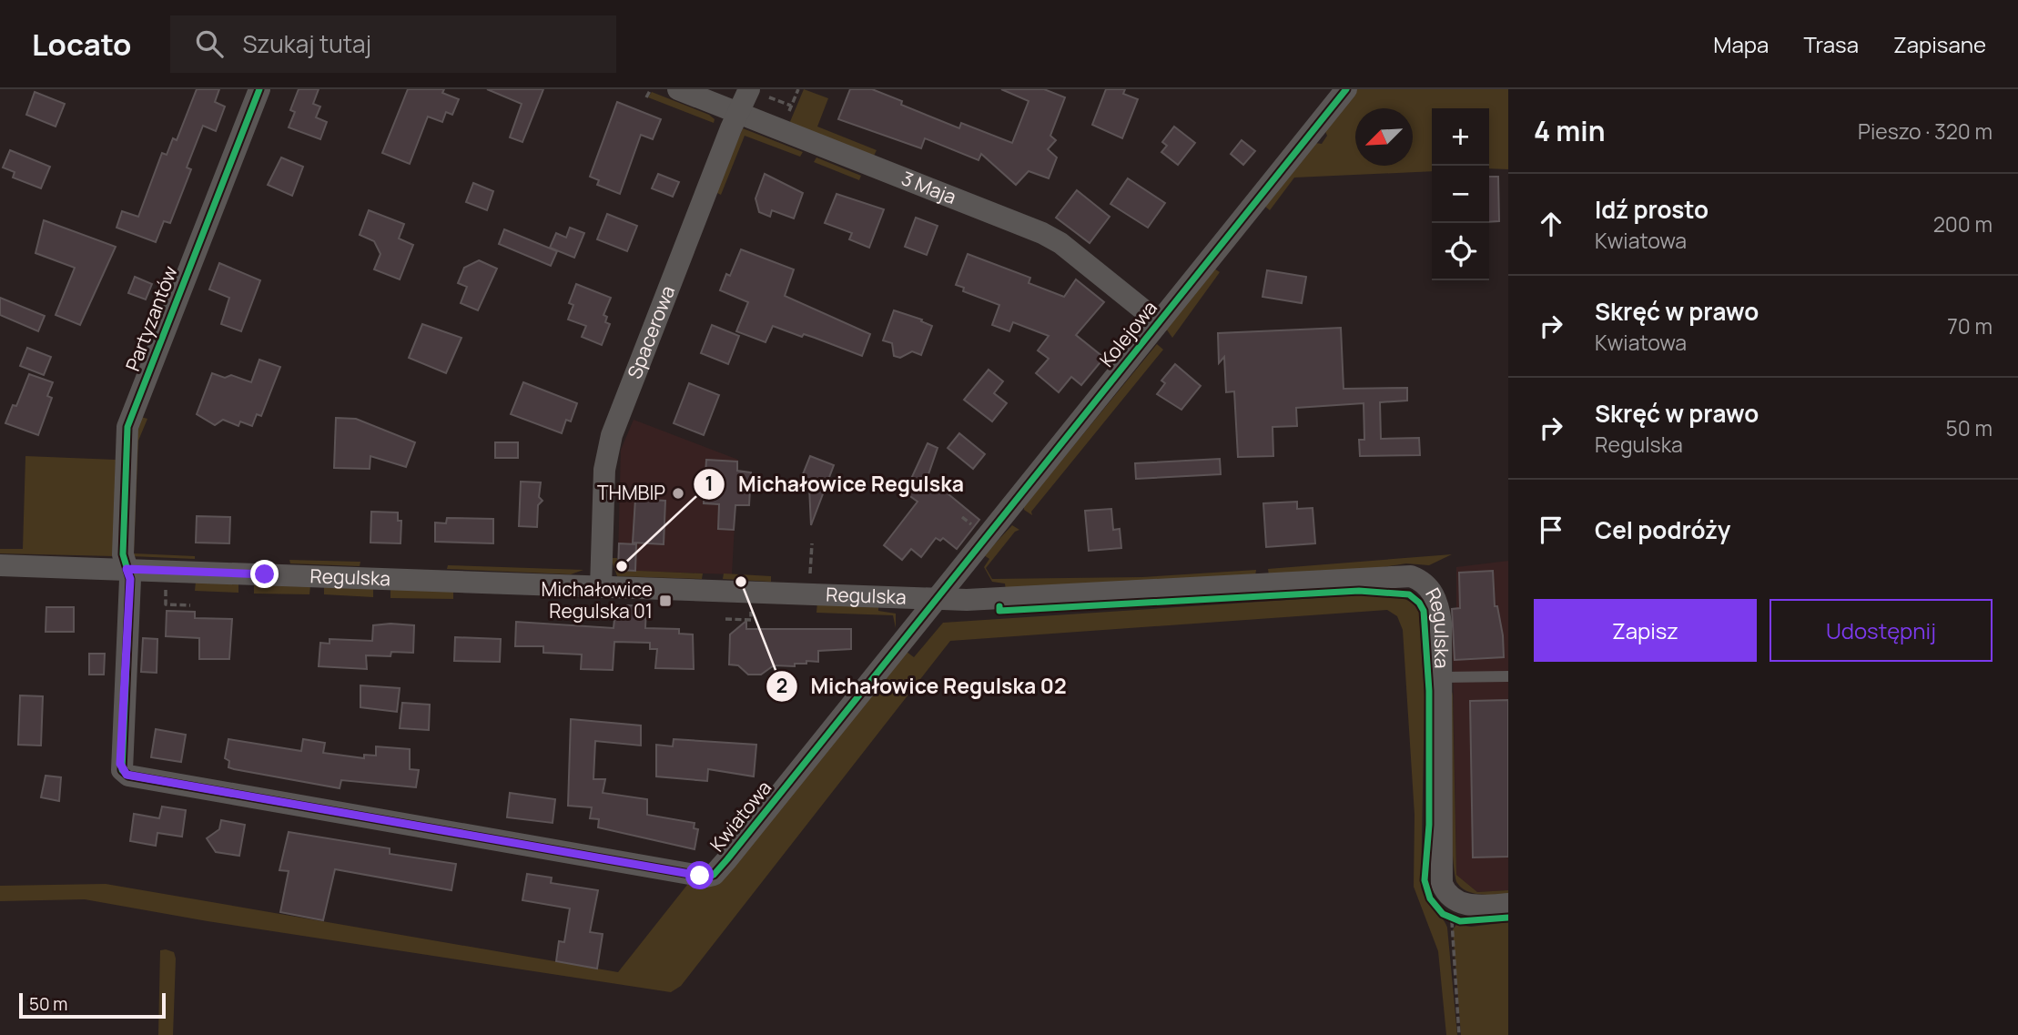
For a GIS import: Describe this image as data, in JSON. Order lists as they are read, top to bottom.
{
  "streets": {
    "street": [
      "3 Maja",
      "Partyzantów",
      "Spacerowa",
      "Kolejowa",
      "Regulska",
      "Kwiatowa"
    ]
  },
  "crossings": [
    ["3 Maja", "Spacerowa"],
    ["3 Maja", "Kolejowa"],
    ["Partyzantów", "Regulska"],
    ["Partyzantów", "Kwiatowa"],
    ["Spacerowa", "Regulska"],
    ["Kolejowa", "Regulska"],
    ["Kolejowa", "Kwiatowa"],
    ["Regulska", "Kwiatowa"]
  ],
  "places": {
    "other": ["THMBIP", "Michałowice Regulska", "Michałowice Regulska 02"],
    "transit": ["Michałowice Regulska 01"]
  },
  "scale_bar": "50 m",
  "north": "bottom left",
  "page": {
    "header": "Locato",
    "search": "Szukaj tutaj",
    "nav": ["Mapa", "Trasa", "Zapisane"],
    "heading": ["4 min", "Pieszo · 320 m"],
    "map_buttons": ["+", "−"],
    "list": [
      ["Idź prosto", "Kwiatowa", "200 m"],
      ["Skręć w prawo", "Kwiatowa", "70 m"],
      ["Skręć w prawo", "Regulska", "50 m"],
      "Cel podróży"
    ],
    "buttons": ["Zapisz", "Udostępnij"],
    "scale": "50 m"
  }
}
